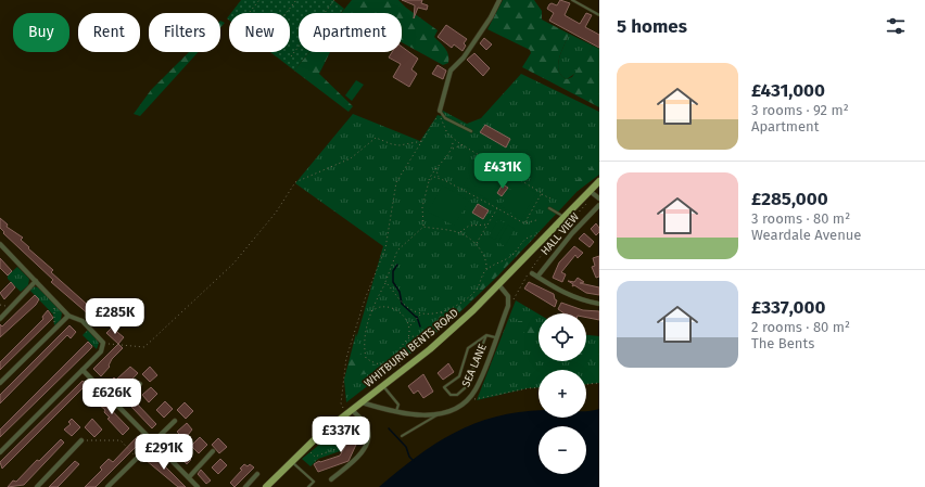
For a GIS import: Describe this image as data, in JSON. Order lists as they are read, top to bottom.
{
  "streets": {
    "main road": ["WHITBURN BENTS ROAD"],
    "street": ["HALL VIEW", "SEA LANE"]
  },
  "crossings": [
    ["WHITBURN BENTS ROAD", "SEA LANE"]
  ],
  "page": {
    "heading": "5 homes",
    "chip": [
      "Buy",
      "Rent",
      "Filters",
      "New",
      "Apartment"
    ],
    "list": [
      {
        "name": "£431,000",
        "note": "3 rooms · 92 m² · Apartment"
      },
      {
        "name": "£285,000",
        "note": "3 rooms · 80 m² · Weardale Avenue"
      },
      {
        "name": "£337,000",
        "note": "2 rooms · 80 m² · The Bents"
      }
    ],
    "price": [
      "£431K",
      "£285K",
      "£626K",
      "£337K",
      "£291K"
    ],
    "map_buttons": ["+", "−"]
  }
}
